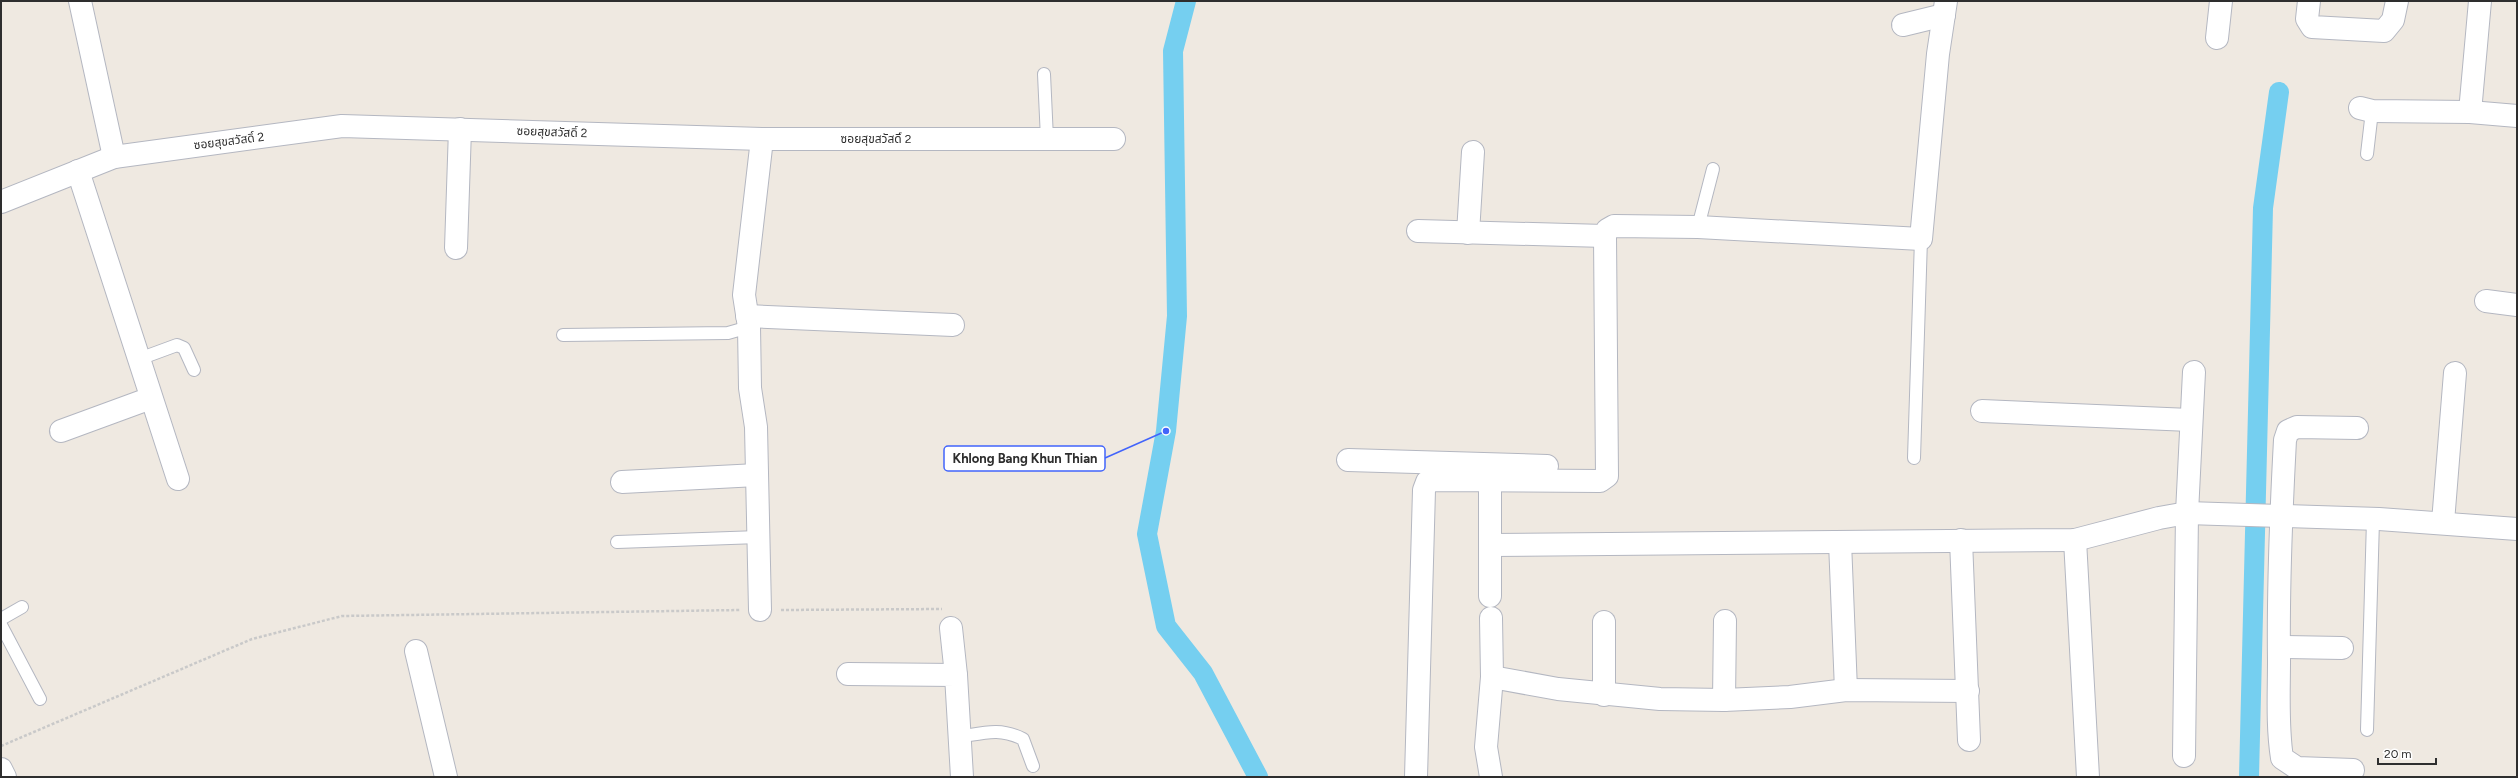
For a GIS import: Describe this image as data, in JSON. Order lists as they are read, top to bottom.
{
  "streets": {
    "street": ["ซอยสุขสวัสดิ์ 2"]
  },
  "places": ["Khlong Bang Khun Thian"],
  "scale_bar": "20 m"
}
